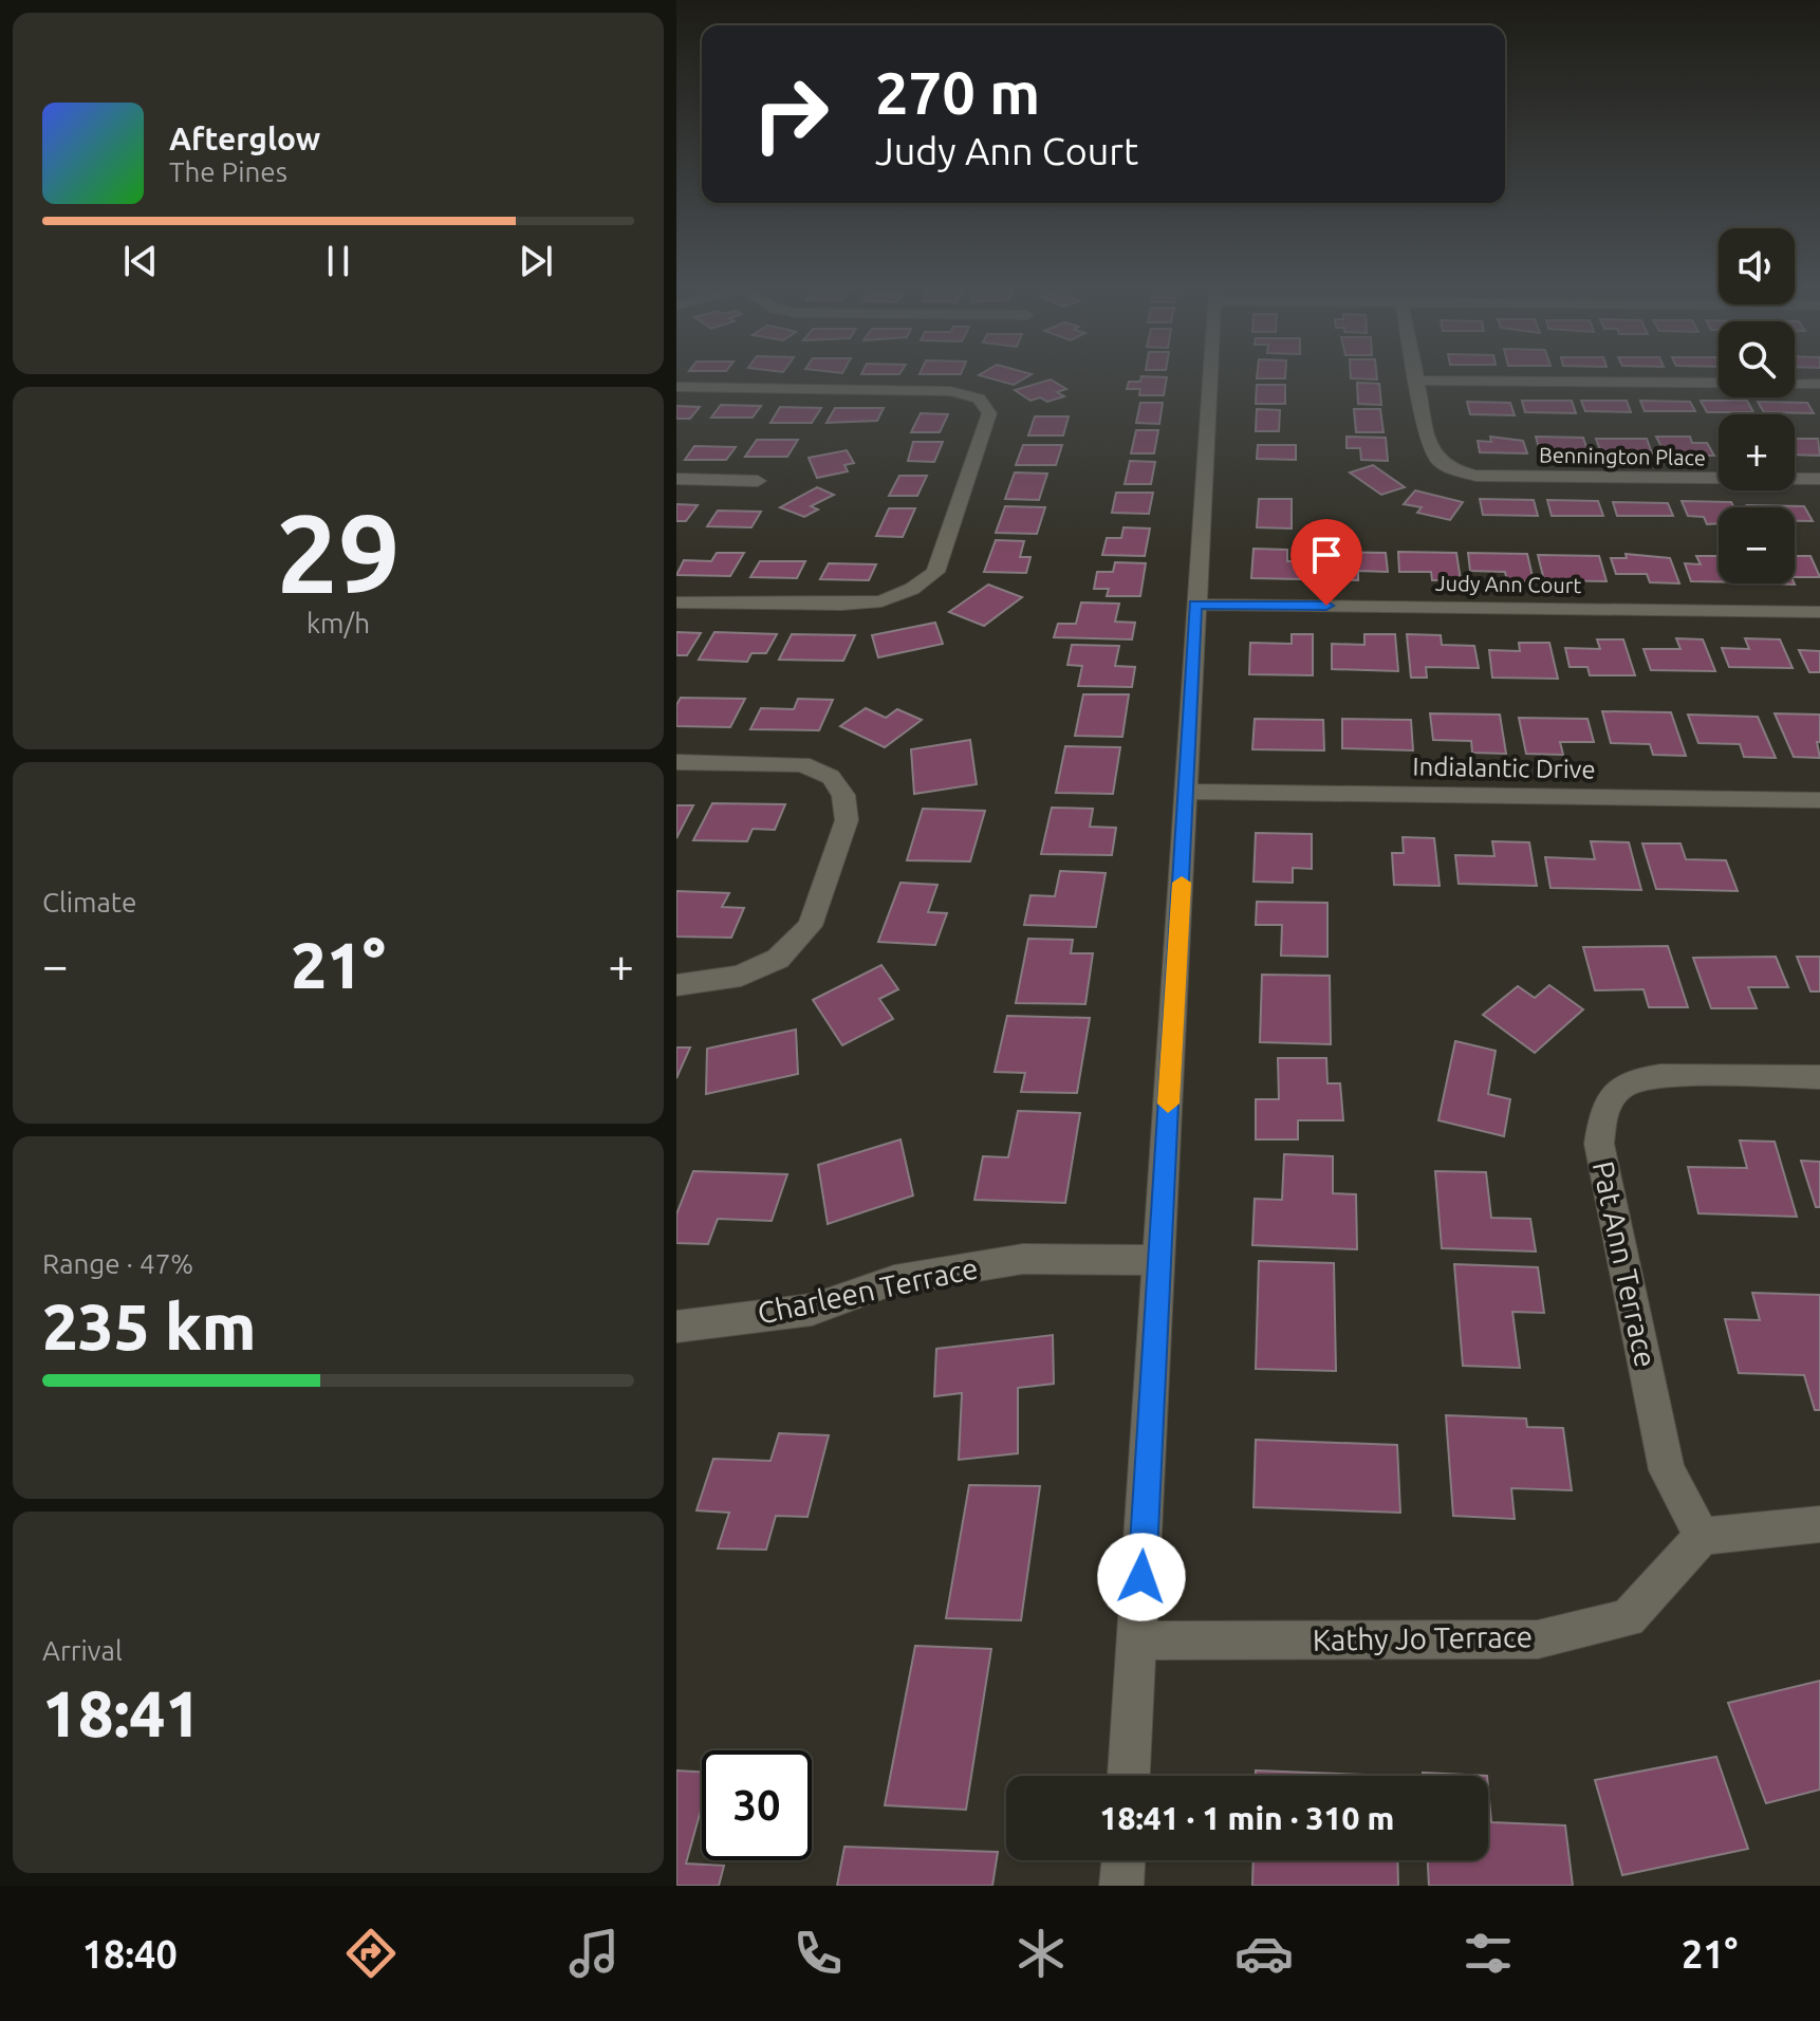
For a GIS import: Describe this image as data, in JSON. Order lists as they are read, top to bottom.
{
  "streets": {
    "street": [
      "Bennington Place",
      "Judy Ann Court",
      "Indialantic Drive",
      "Pat Ann Terrace",
      "Charleen Terrace",
      "Kathy Jo Terrace"
    ]
  },
  "crossings": [
    ["Pat Ann Terrace", "Kathy Jo Terrace"]
  ],
  "page": {
    "turn": ["270 m", "Judy Ann Court"],
    "song": ["Afterglow", "The Pines"],
    "map_buttons": ["+", "−"],
    "tile": [
      ["29", "km/h"],
      "Climate",
      ["Range · 47%", "235 km"],
      ["Arrival", "18:41"]
    ],
    "heat": ["−", "21°", "+"],
    "limit": "30",
    "trip": "18:41 · 1 min · 310 m",
    "tabs": ["18:40", "21°"]
  }
}
